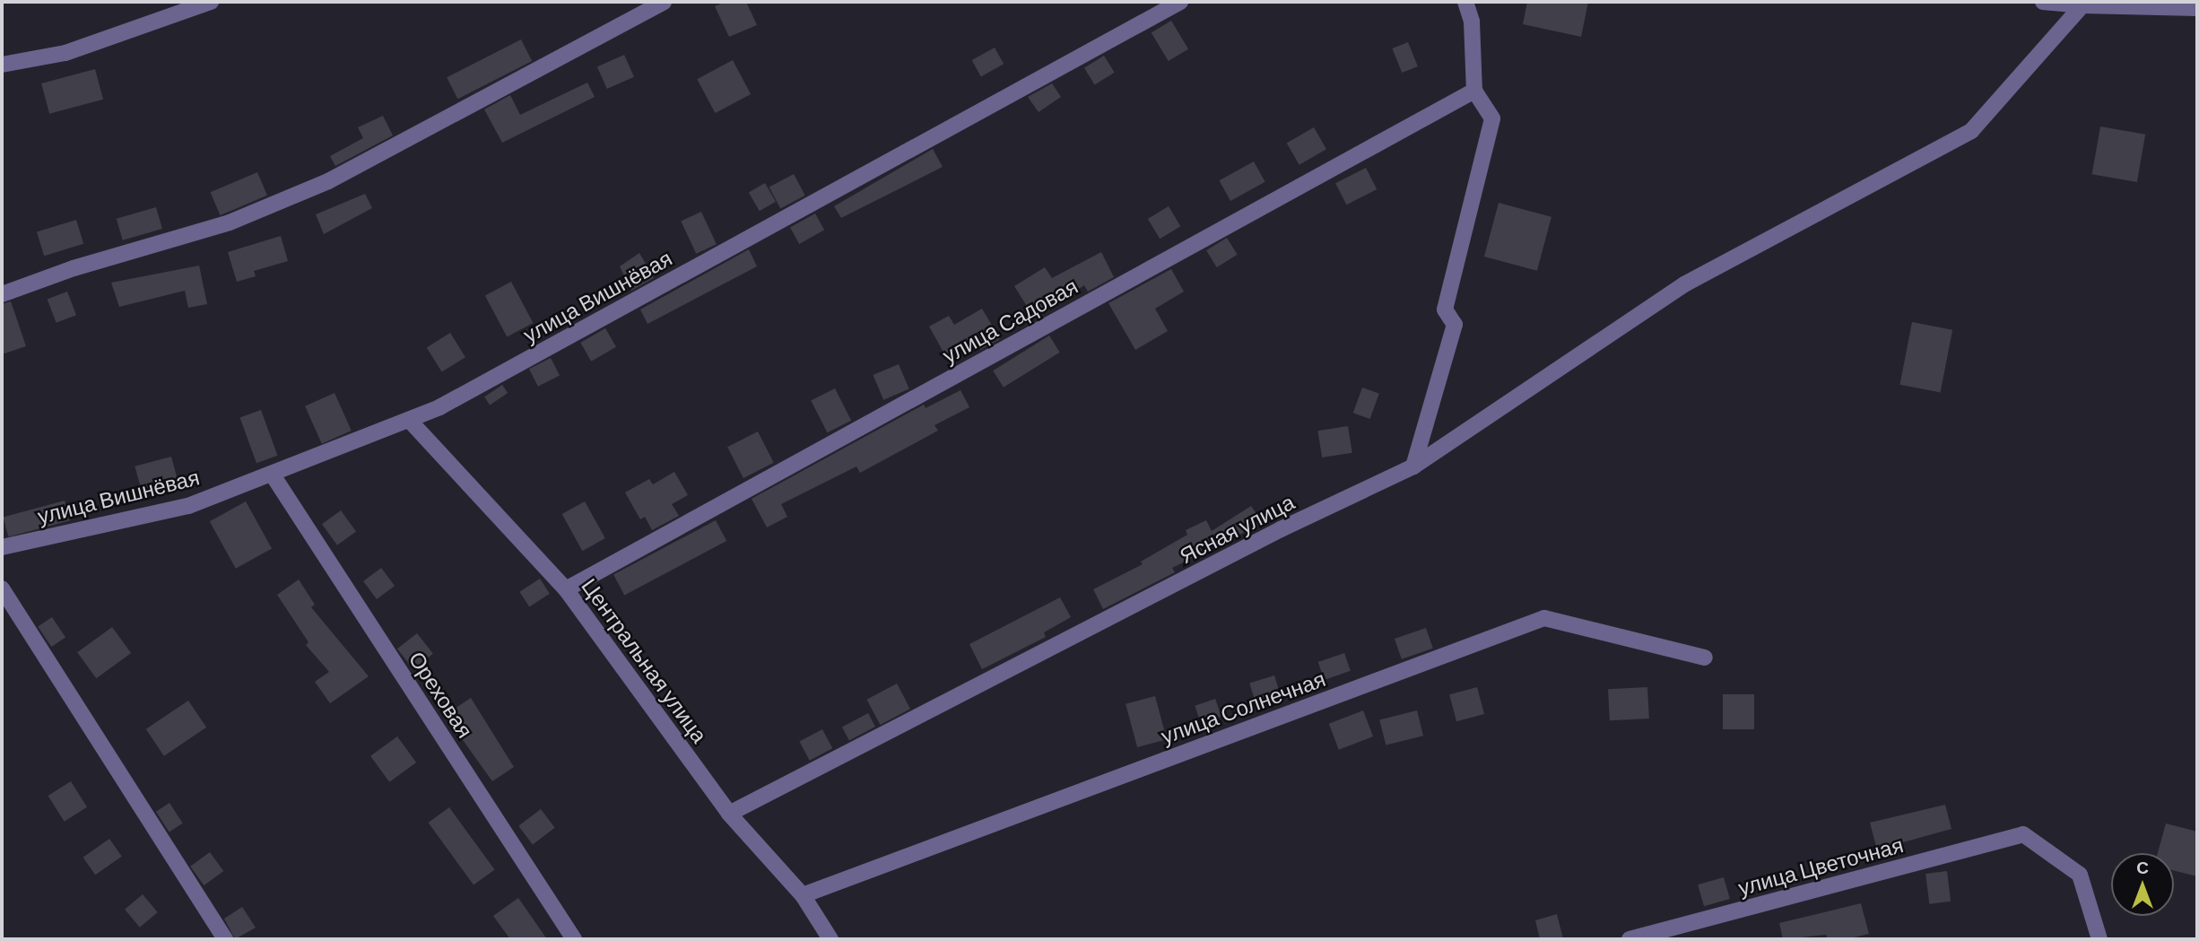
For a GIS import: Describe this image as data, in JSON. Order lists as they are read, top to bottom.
{
  "streets": {
    "street": [
      "улица Вишнёвая",
      "улица Садовая",
      "Ясная улица",
      "Центральная улица",
      "Ореховая",
      "улица Солнечная",
      "улица Цветочная"
    ]
  },
  "crossings": [
    ["улица Вишнёвая", "Центральная улица"],
    ["улица Вишнёвая", "Ореховая"],
    ["улица Садовая", "Центральная улица"],
    ["Ясная улица", "Центральная улица"],
    ["Центральная улица", "улица Солнечная"]
  ],
  "north": "top"
}
